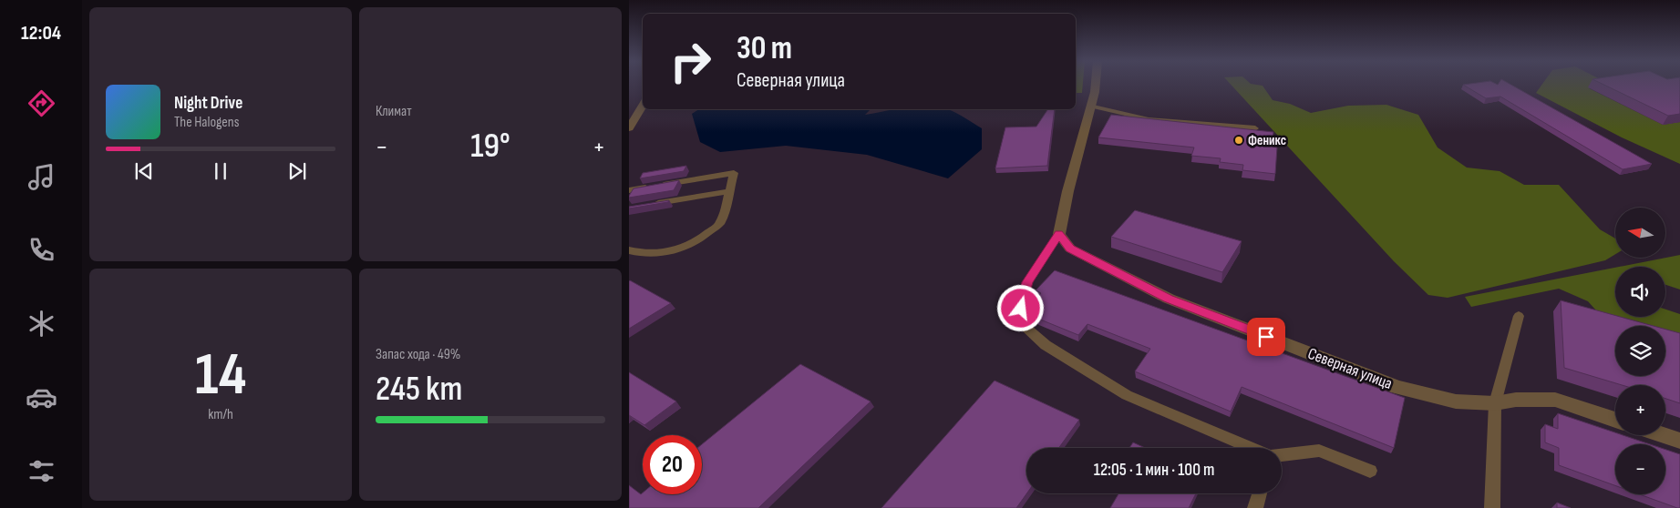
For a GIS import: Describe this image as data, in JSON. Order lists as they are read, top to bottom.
{
  "streets": {
    "street": ["Северная улица"]
  },
  "places": ["Феникс"],
  "north": "left",
  "page": {
    "tabs": "12:04",
    "tile": [
      "Климат",
      ["14", "km/h"],
      ["Запас хода · 49%", "245 km"]
    ],
    "turn": ["30 m", "Северная улица"],
    "song": ["Night Drive", "The Halogens"],
    "heat": ["−", "19°", "+"],
    "map_buttons": ["+", "−"],
    "limit": "20",
    "trip": "12:05 · 1 мин · 100 m"
  }
}
